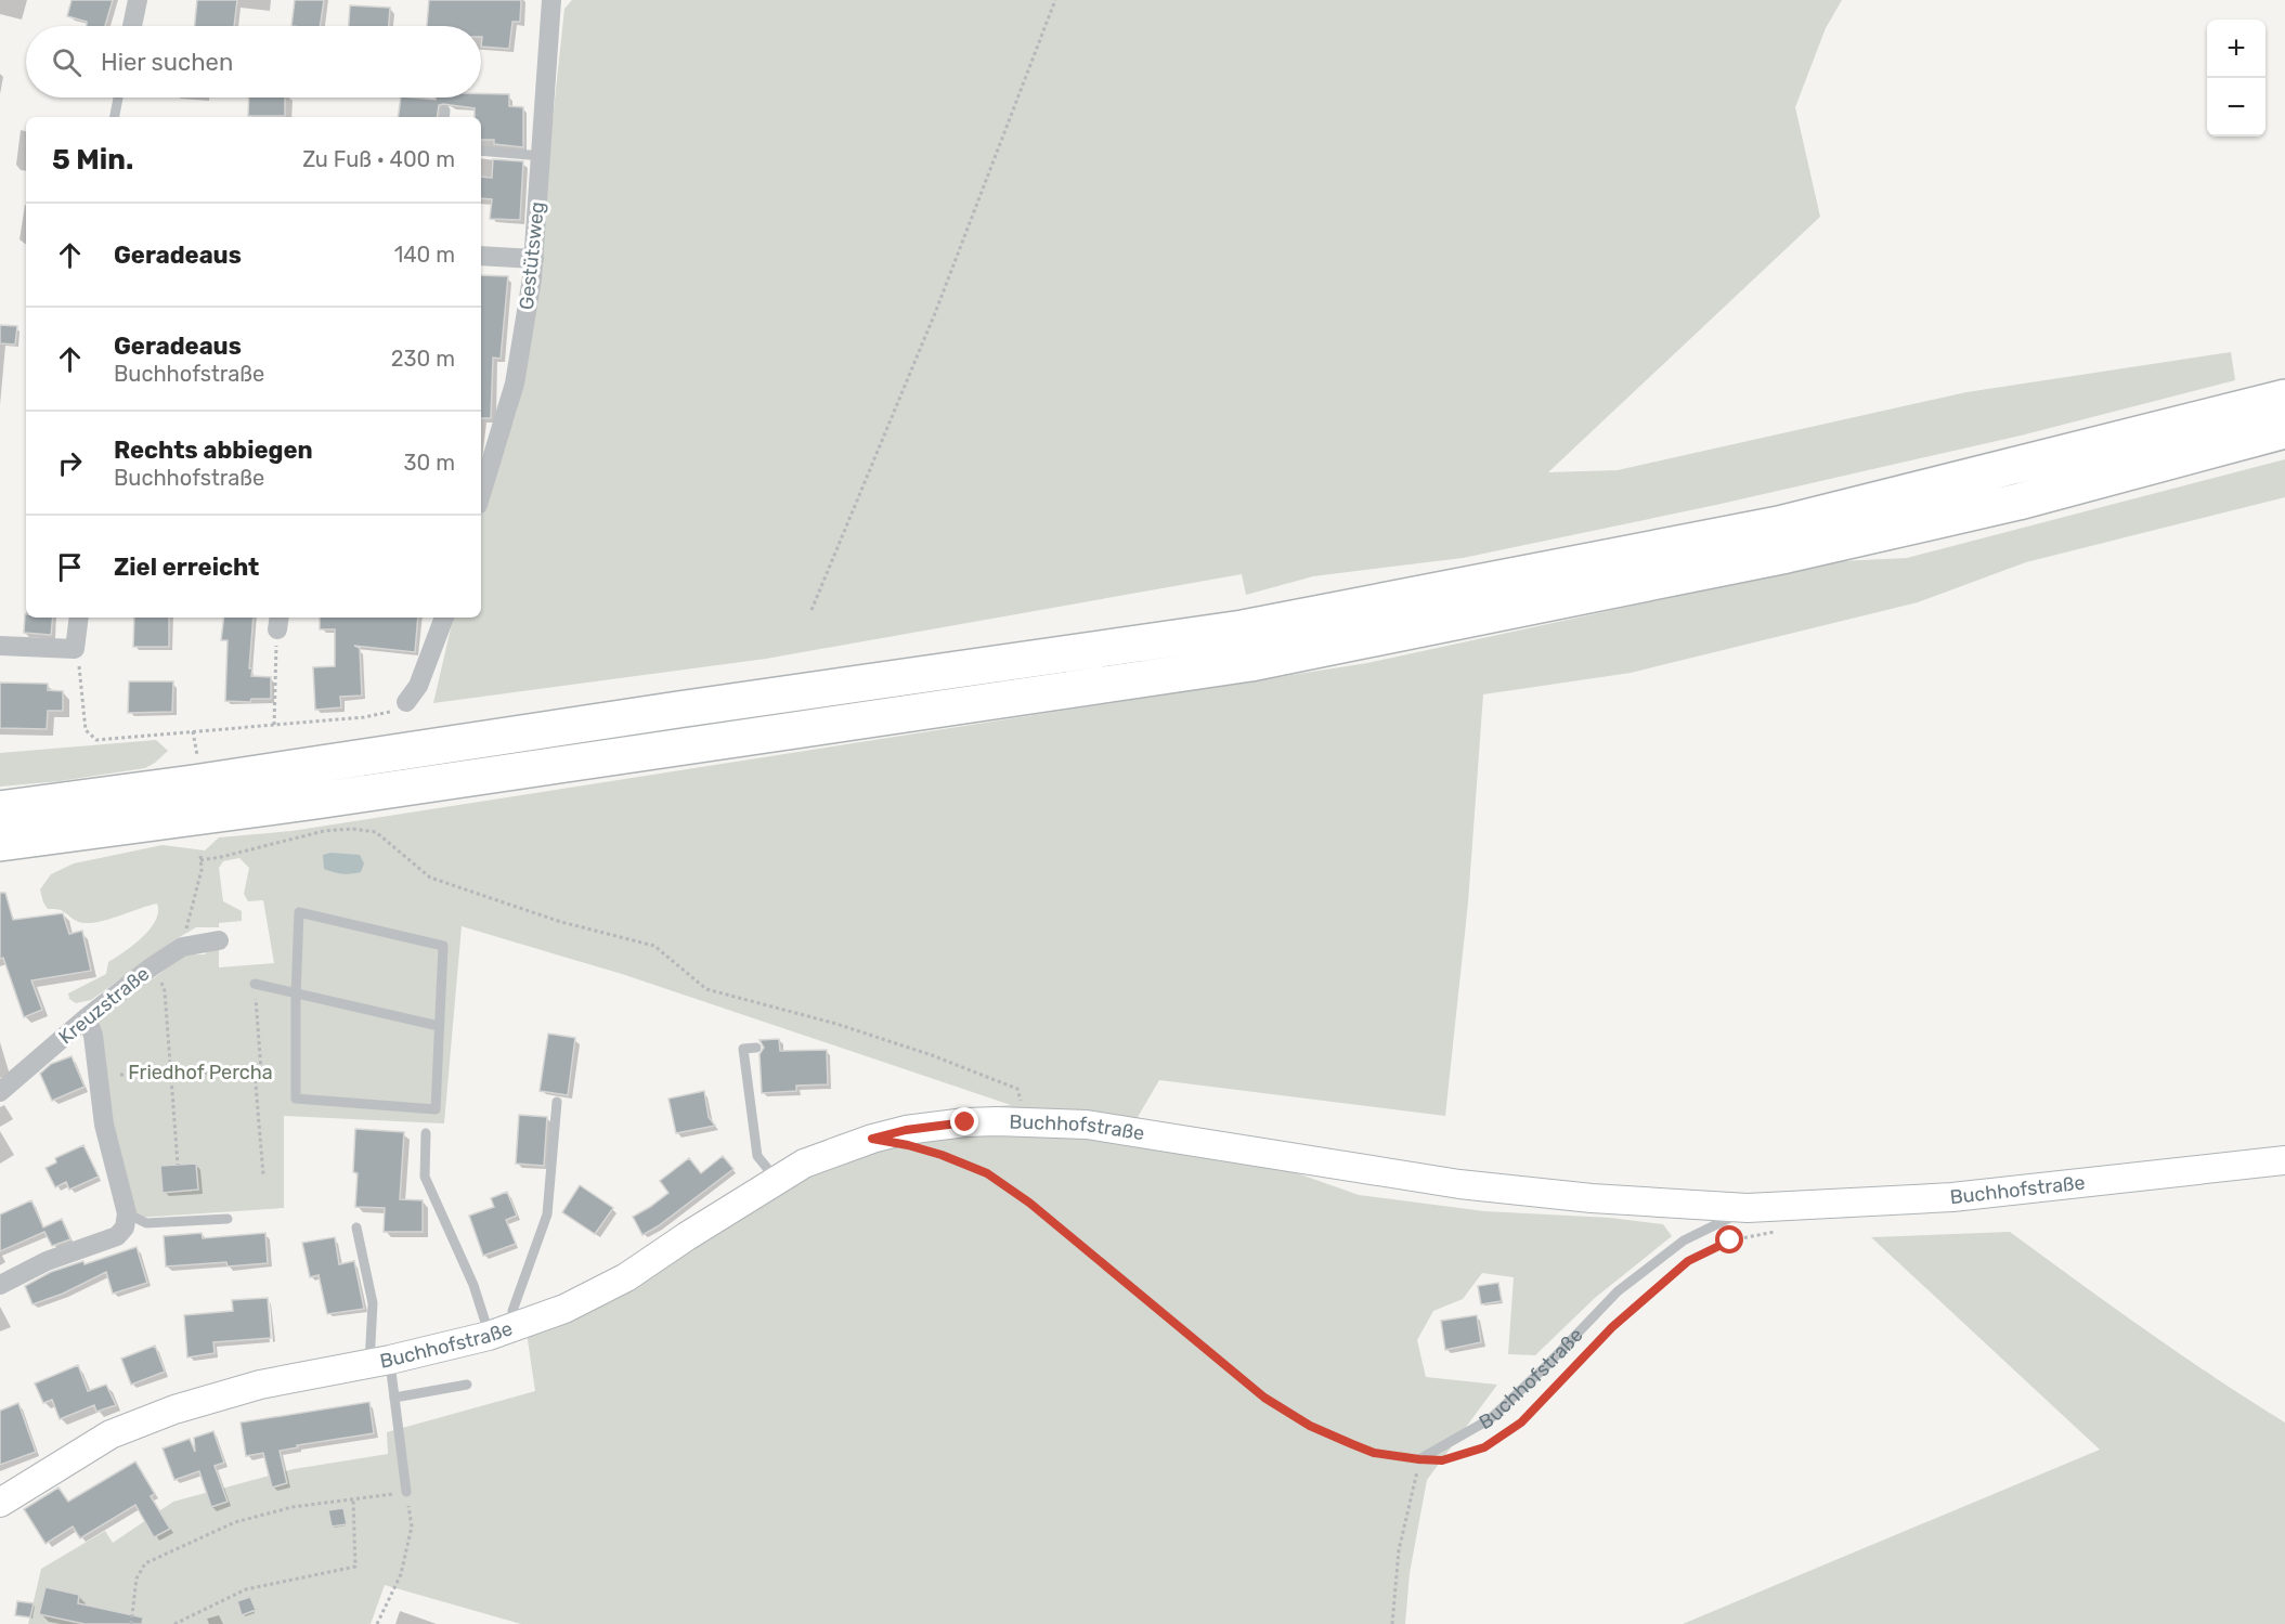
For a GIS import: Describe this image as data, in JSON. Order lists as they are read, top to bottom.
{
  "streets": {
    "main road": ["Buchhofstraße"],
    "street": ["Gestütsweg", "Kreuzstraße"]
  },
  "parks": ["Friedhof Percha"],
  "page": {
    "map_buttons": ["+", "−"],
    "search": "Hier suchen",
    "heading": ["5 Min.", "Zu Fuß · 400 m"],
    "list": [
      ["Geradeaus", "140 m"],
      ["Geradeaus", "Buchhofstraße", "230 m"],
      ["Rechts abbiegen", "Buchhofstraße", "30 m"],
      "Ziel erreicht"
    ]
  }
}
